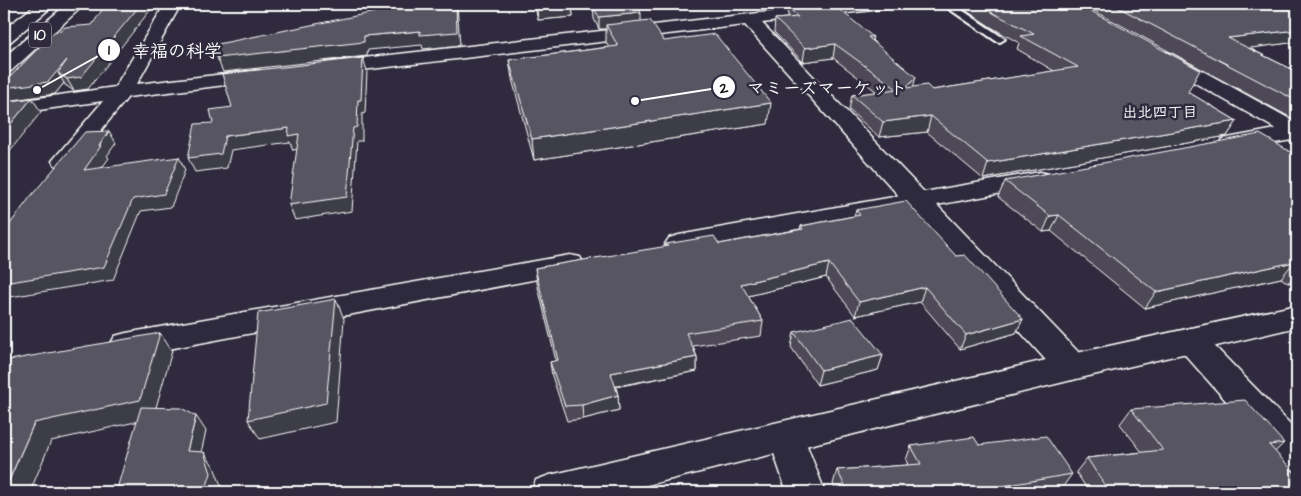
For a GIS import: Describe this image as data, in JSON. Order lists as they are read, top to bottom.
{
  "streets": {
    "main road": ["10"]
  },
  "districts": ["出北四丁目"],
  "places": ["幸福の科学", "マミーズマーケット"]
}
